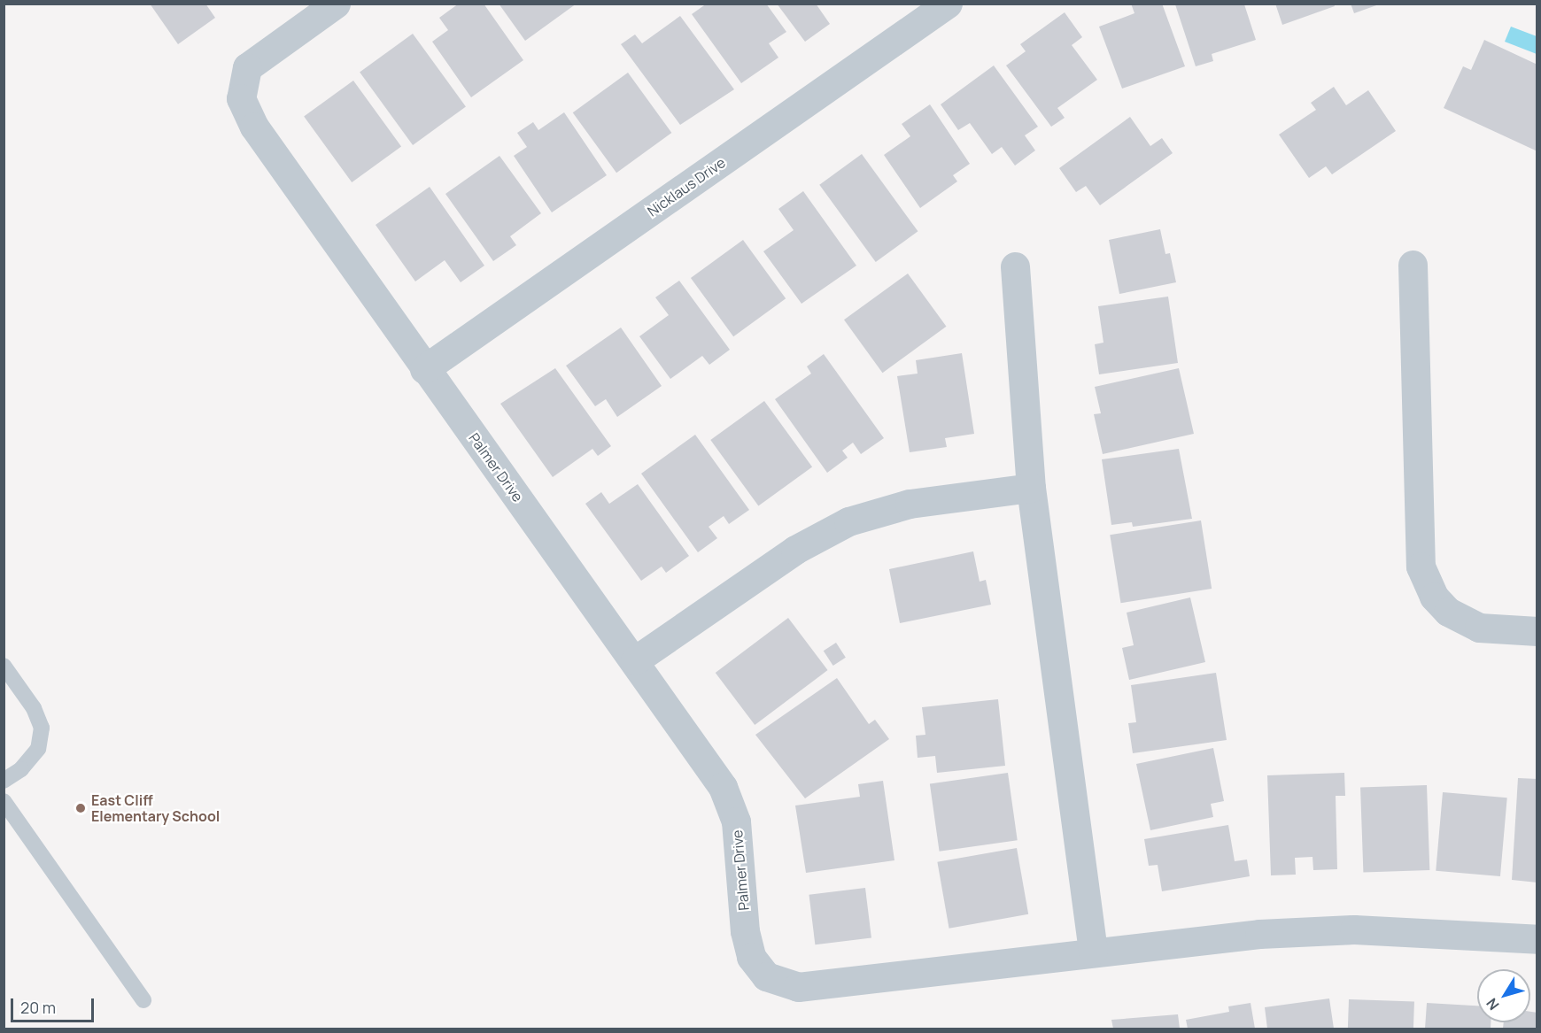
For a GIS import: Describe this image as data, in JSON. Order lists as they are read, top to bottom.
{
  "streets": {
    "street": ["Nicklaus Drive", "Palmer Drive"]
  },
  "crossings": [
    ["Nicklaus Drive", "Palmer Drive"]
  ],
  "places": ["East Cliff Elementary School"],
  "scale_bar": "20 m",
  "north": "bottom left"
}
